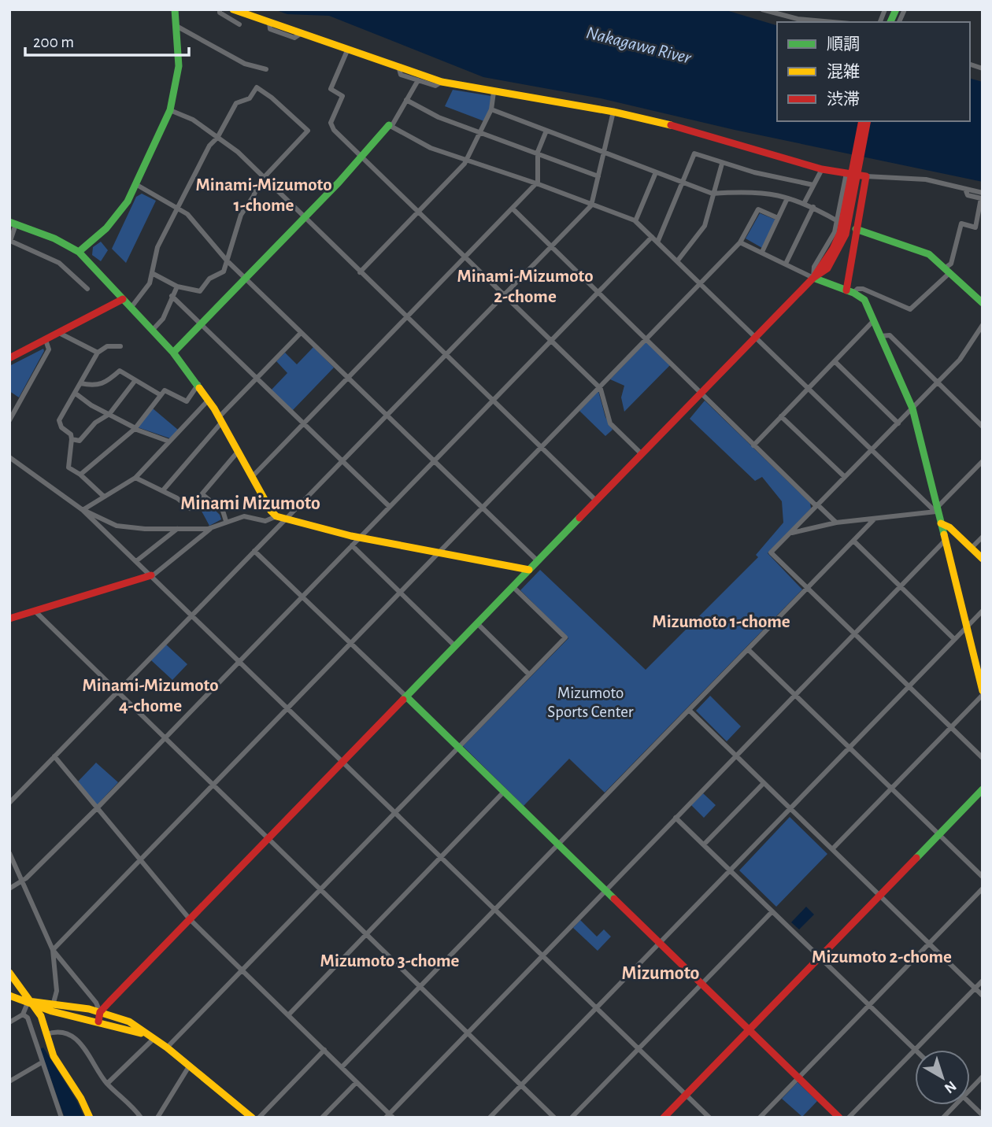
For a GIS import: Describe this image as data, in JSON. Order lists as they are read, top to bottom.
{
  "districts": [
    "Minami-Mizumoto 1-chome",
    "Minami-Mizumoto 2-chome",
    "Minami Mizumoto",
    "Mizumoto 1-chome",
    "Minami-Mizumoto 4-chome",
    "Mizumoto 2-chome",
    "Mizumoto 3-chome",
    "Mizumoto"
  ],
  "water": ["Nakagawa River"],
  "parks": ["Mizumoto Sports Center"],
  "legend": ["順調", "混雑", "渋滞"],
  "scale_bar": "200 m",
  "north": "bottom right"
}
